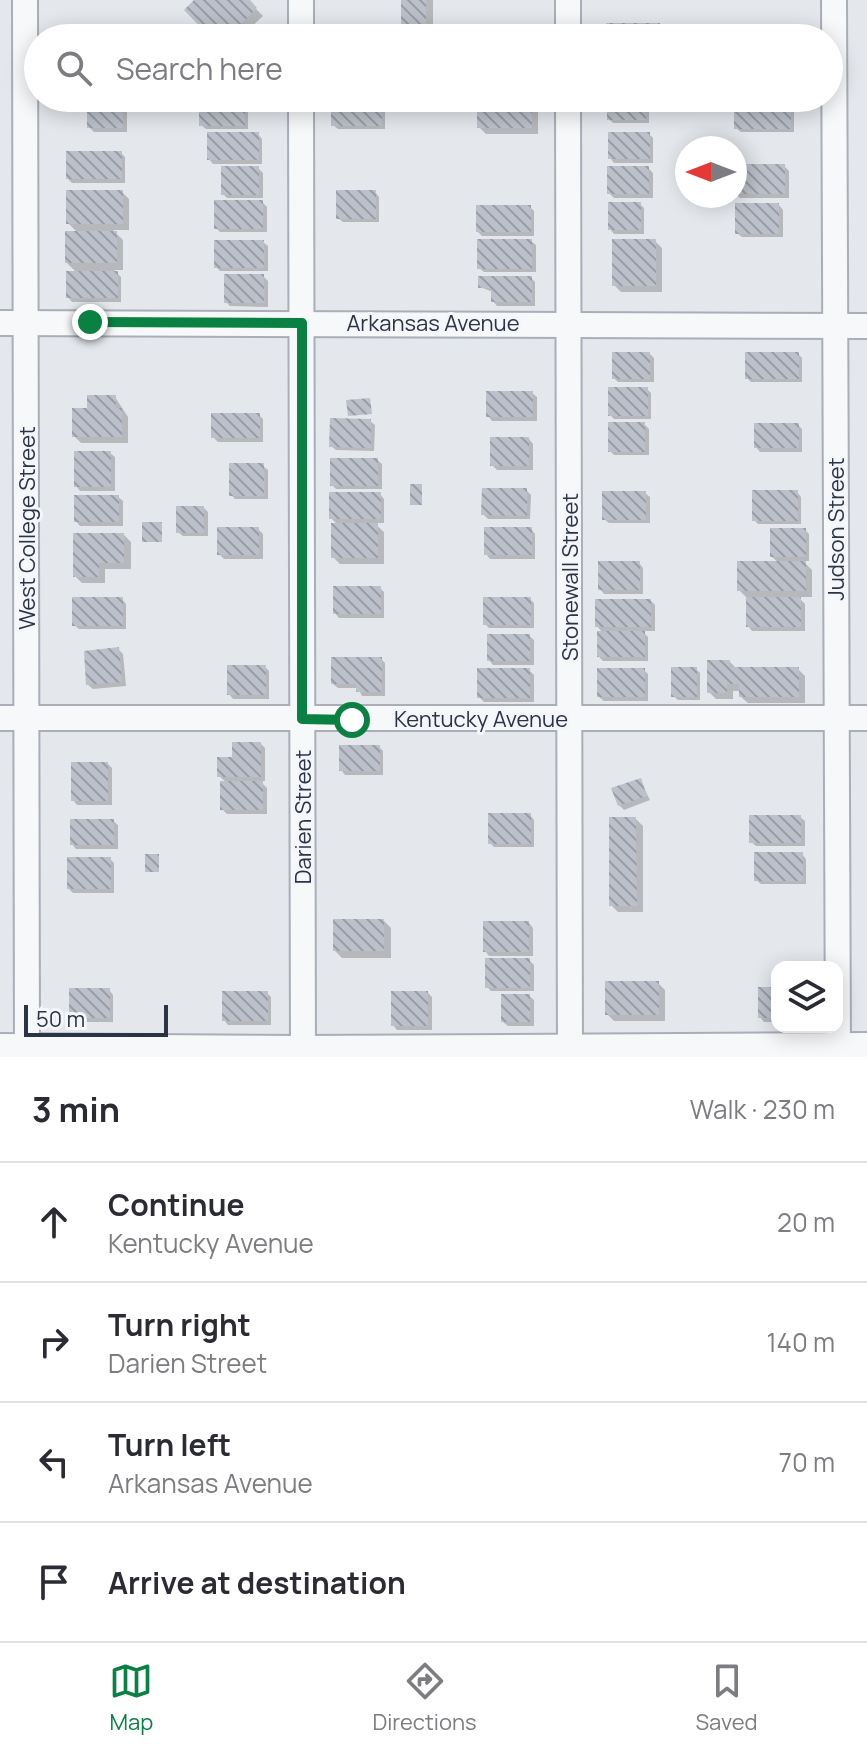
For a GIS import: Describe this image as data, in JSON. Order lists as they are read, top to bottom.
{
  "streets": {
    "street": [
      "Arkansas Avenue",
      "West College Street",
      "Judson Street",
      "Stonewall Street",
      "Kentucky Avenue",
      "Darien Street"
    ]
  },
  "crossings": [
    ["Arkansas Avenue", "West College Street"],
    ["Arkansas Avenue", "Judson Street"],
    ["Arkansas Avenue", "Stonewall Street"],
    ["Arkansas Avenue", "Darien Street"],
    ["West College Street", "Kentucky Avenue"],
    ["Judson Street", "Kentucky Avenue"],
    ["Stonewall Street", "Kentucky Avenue"],
    ["Kentucky Avenue", "Darien Street"]
  ],
  "scale_bar": "50 m",
  "north": "left",
  "page": {
    "search": "Search here",
    "scale": "50 m",
    "heading": ["3 min", "Walk · 230 m"],
    "list": [
      ["Continue", "Kentucky Avenue", "20 m"],
      ["Turn right", "Darien Street", "140 m"],
      ["Turn left", "Arkansas Avenue", "70 m"],
      "Arrive at destination"
    ],
    "nav": ["Map", "Directions", "Saved"]
  }
}
